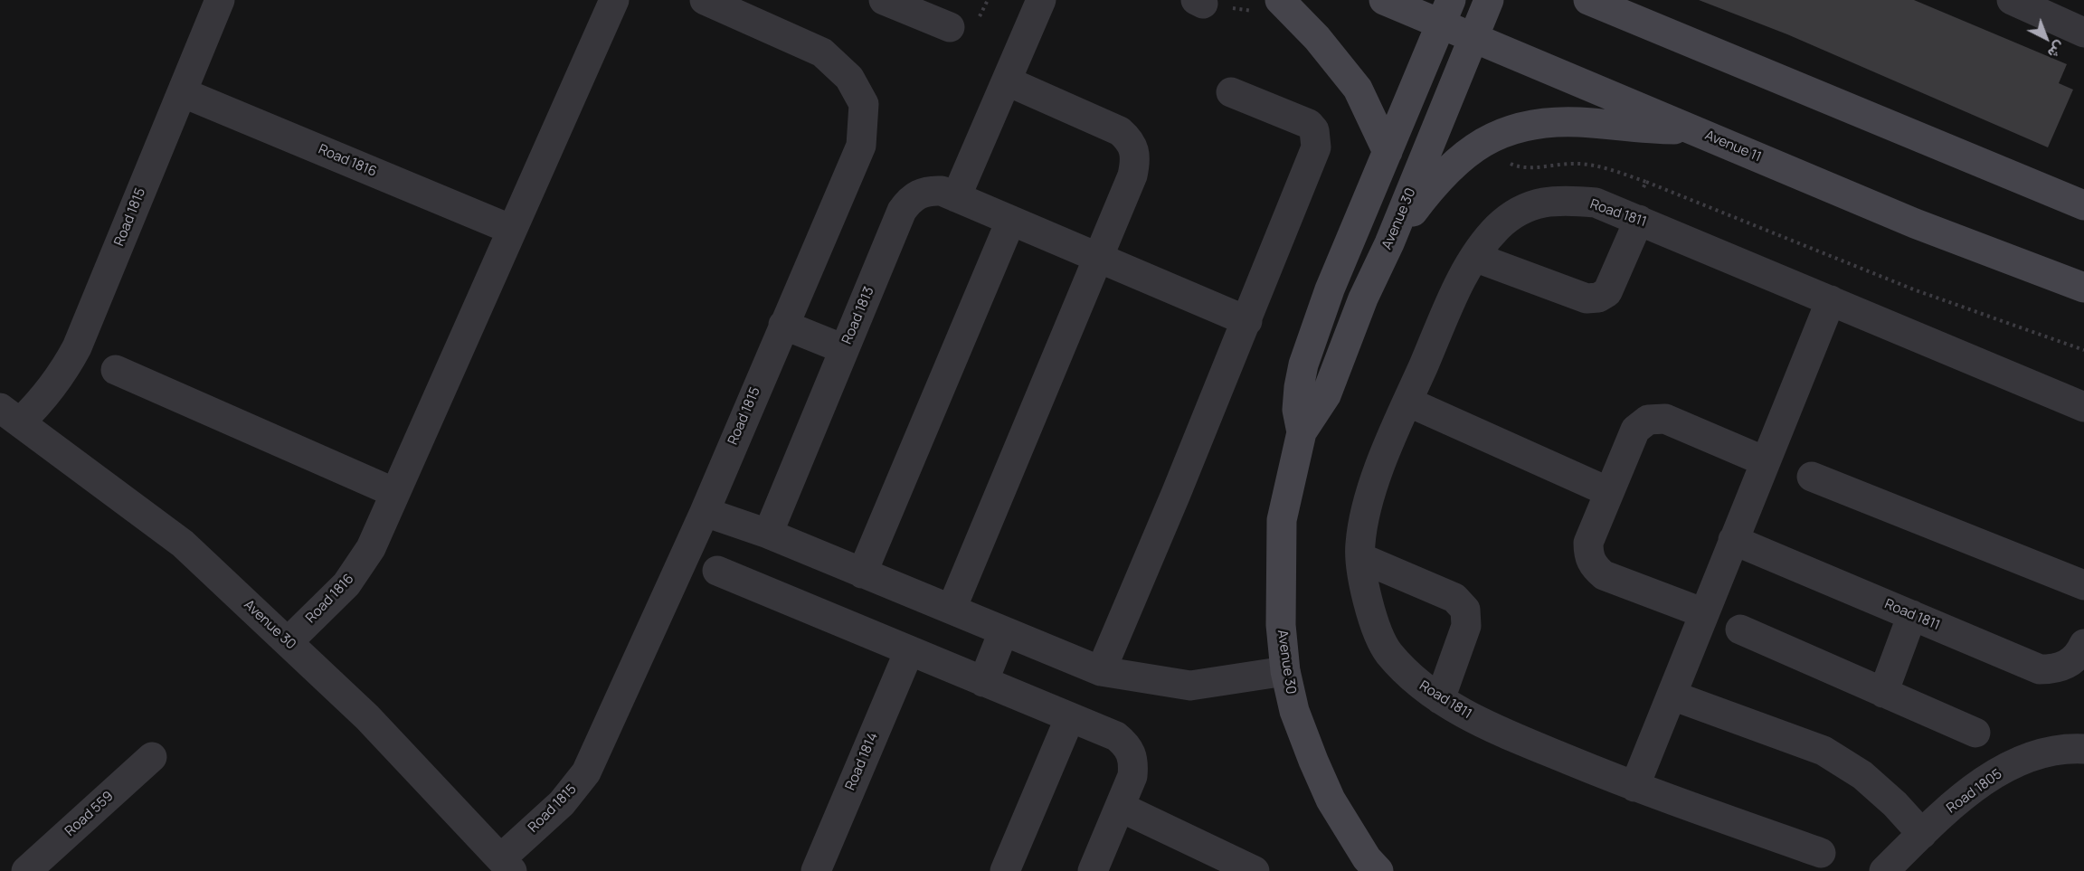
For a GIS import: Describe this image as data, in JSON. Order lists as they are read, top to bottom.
{
  "streets": {
    "street": [
      "Avenue 11",
      "Road 1816",
      "Road 1811",
      "Road 1815",
      "Avenue 30",
      "Road 1813",
      "Road 1814",
      "Road 1805",
      "Road 559"
    ]
  },
  "crossings": [
    ["Avenue 11", "Avenue 30"],
    ["Road 1816", "Road 1815"],
    ["Road 1816", "Avenue 30"],
    ["Road 1815", "Avenue 30"]
  ],
  "north": "bottom right"
}
